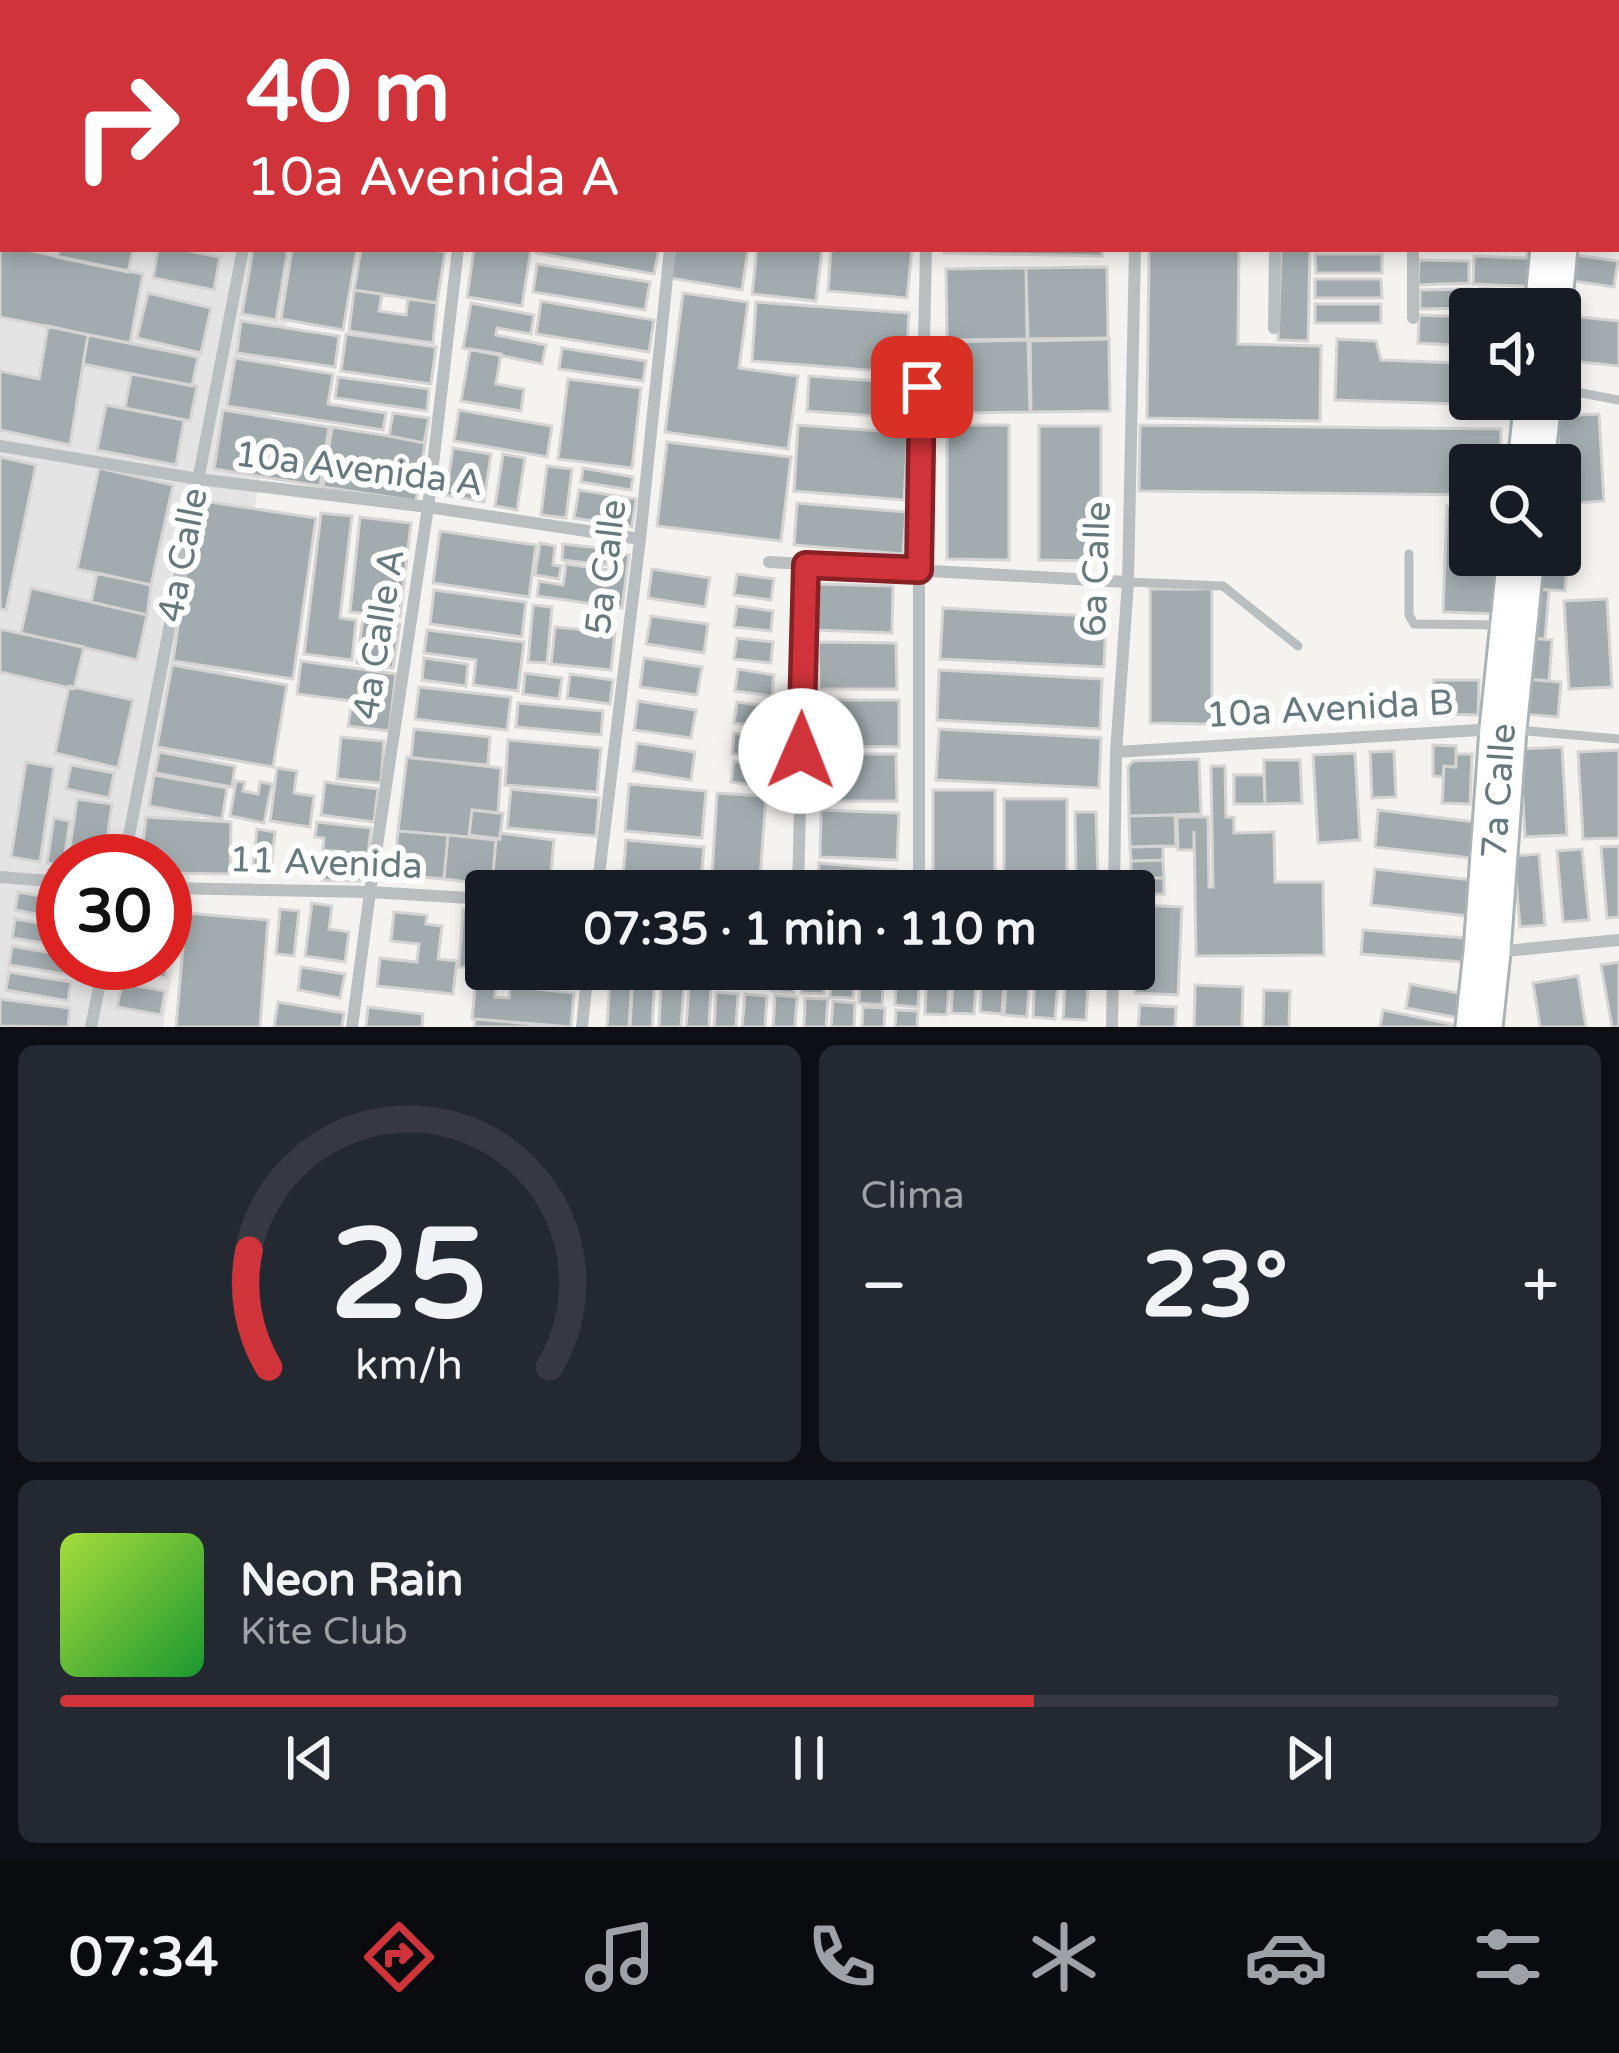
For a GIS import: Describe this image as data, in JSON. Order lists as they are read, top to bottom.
{
  "streets": {
    "main road": ["7a Calle"],
    "street": [
      "10a Avenida A",
      "4a Calle",
      "5a Calle",
      "6a Calle",
      "4a Calle A",
      "10a Avenida B",
      "11 Avenida"
    ]
  },
  "crossings": [
    ["10a Avenida A", "4a Calle"],
    ["10a Avenida A", "5a Calle"],
    ["10a Avenida A", "4a Calle A"],
    ["6a Calle", "10a Avenida B"],
    ["4a Calle A", "11 Avenida"],
    ["10a Avenida B", "7a Calle"]
  ],
  "page": {
    "turn": ["40 m", "10a Avenida A"],
    "limit": "30",
    "trip": "07:35 · 1 min · 110 m",
    "tile": "Clima",
    "heat": ["−", "23°", "+"],
    "song": ["Neon Rain", "Kite Club"],
    "tabs": "07:34",
    "gauge": ["25", "km/h"]
  }
}
